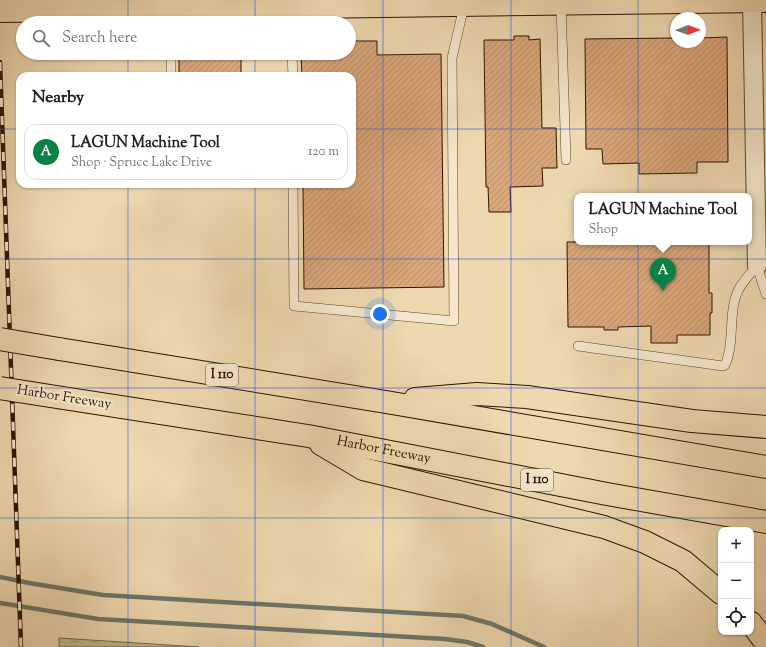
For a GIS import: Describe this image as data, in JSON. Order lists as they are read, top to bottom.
{
  "streets": {
    "main road": ["I 110", "Harbor Freeway"]
  },
  "north": "right",
  "page": {
    "search": "Search here",
    "heading": "Nearby",
    "list": [
      {
        "mark": "A",
        "name": "LAGUN Machine Tool",
        "note": "Shop · Spruce Lake Drive",
        "value": "120 m"
      }
    ],
    "popup": ["LAGUN Machine Tool", "Shop"],
    "pins": "A",
    "map_buttons": ["+", "−"]
  }
}
